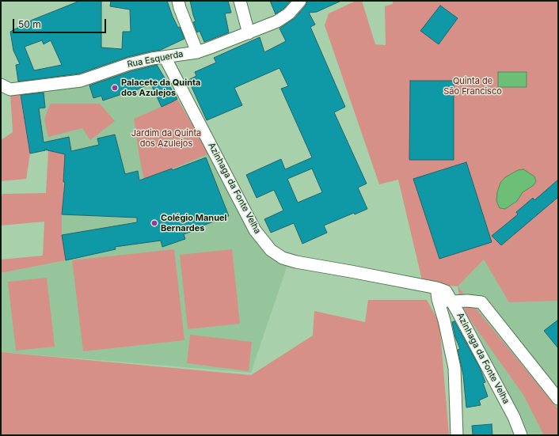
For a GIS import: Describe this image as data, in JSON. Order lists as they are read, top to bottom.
{
  "streets": {
    "street": ["Rua Esquerda", "Azinhaga da Fonte Velha"]
  },
  "crossings": [
    ["Rua Esquerda", "Azinhaga da Fonte Velha"]
  ],
  "parks": ["Quinta de São Francisco", "Jardim da Quinta dos Azulejos"],
  "places": ["Palacete da Quinta dos Azulejos", "Colégio Manuel Bernardes"],
  "scale_bar": "50 m"
}
